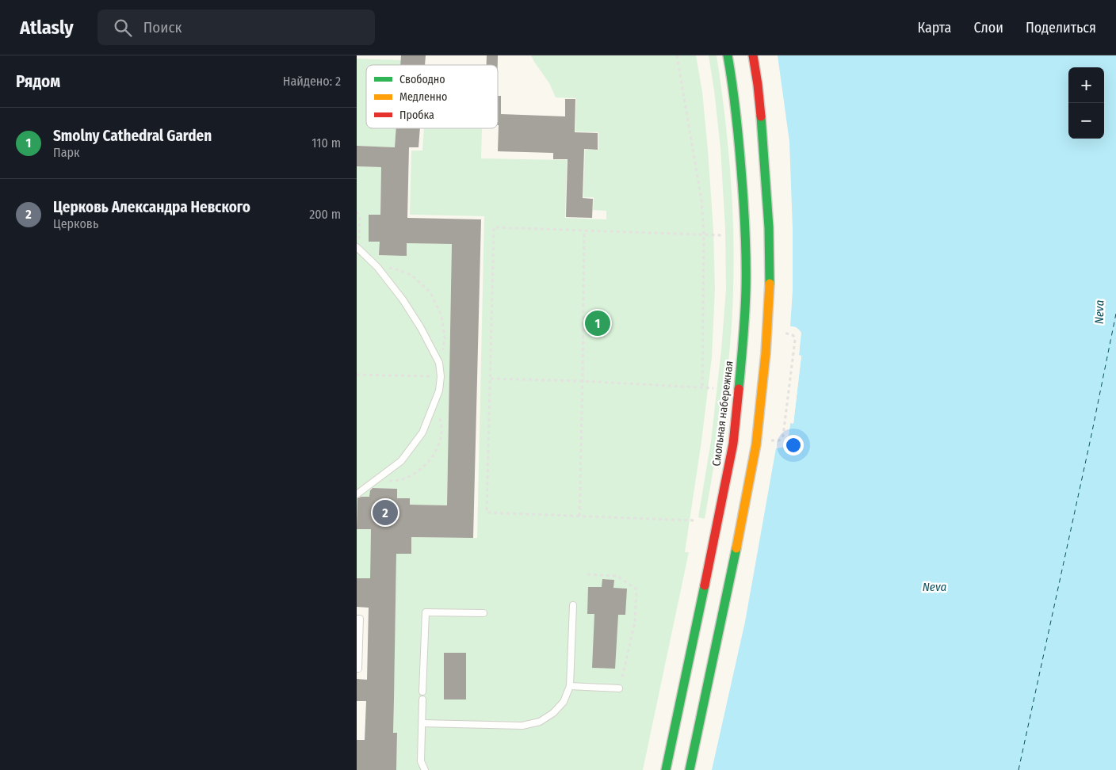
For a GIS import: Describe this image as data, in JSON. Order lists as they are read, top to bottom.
{
  "streets": {
    "main road": ["Смольная набережная"]
  },
  "water": ["Neva"],
  "legend": ["Свободно", "Медленно", "Пробка"],
  "page": {
    "header": "Atlasly",
    "search": "Поиск",
    "nav": ["Карта", "Слои", "Поделиться"],
    "heading": ["Рядом", "Найдено: 2"],
    "map_buttons": ["+", "−"],
    "list": [
      {
        "mark": "1",
        "name": "Smolny Cathedral Garden",
        "note": "Парк",
        "value": "110 m"
      },
      {
        "mark": "2",
        "name": "Церковь Александра Невского",
        "note": "Церковь",
        "value": "200 m"
      }
    ],
    "pins": ["1", "2"]
  }
}
